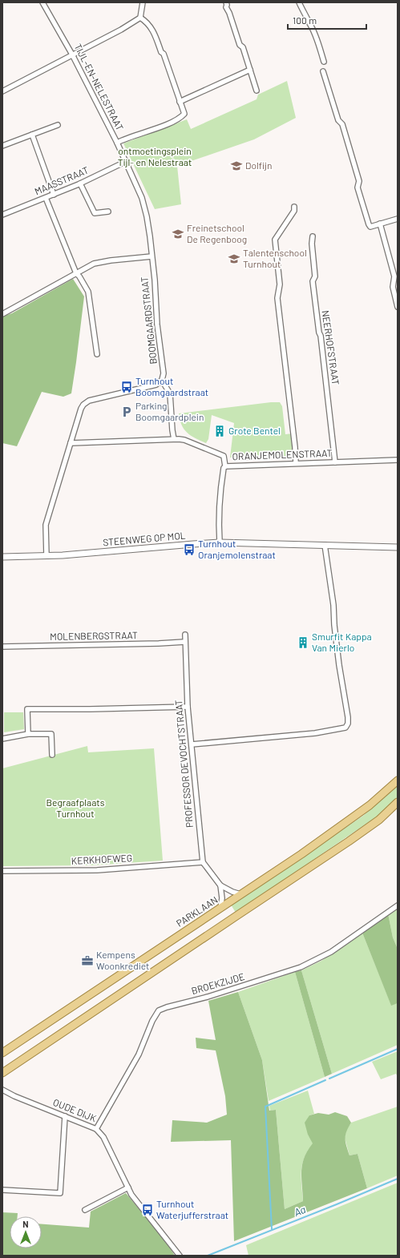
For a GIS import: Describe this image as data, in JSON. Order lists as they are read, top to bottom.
{
  "streets": {
    "main road": ["PARKLAAN"],
    "street": [
      "TIJL-EN-NELESTRAAT",
      "MAASSTRAAT",
      "BOOMGAARDSTRAAT",
      "NEERHOFSTRAAT",
      "ORANJEMOLENSTRAAT",
      "STEENWEG OP MOL",
      "MOLENBERGSTRAAT",
      "PROFESSOR DEVOCHTSTRAAT",
      "KERKHOFWEG",
      "BROEKZIJDE",
      "OUDE DIJK"
    ]
  },
  "crossings": [
    ["TIJL-EN-NELESTRAAT", "MAASSTRAAT"],
    ["TIJL-EN-NELESTRAAT", "BOOMGAARDSTRAAT"],
    ["NEERHOFSTRAAT", "ORANJEMOLENSTRAAT"],
    ["ORANJEMOLENSTRAAT", "STEENWEG OP MOL"],
    ["MOLENBERGSTRAAT", "PROFESSOR DEVOCHTSTRAAT"],
    ["PROFESSOR DEVOCHTSTRAAT", "KERKHOFWEG"],
    ["BROEKZIJDE", "OUDE DIJK"]
  ],
  "water": ["Aa"],
  "parks": ["ontmoetingsplein Tijl- en Nelestraat", "Begraafplaats Turnhout"],
  "places": {
    "school or university": ["Dolfijn", "Freinetschool De Regenboog", "Talentenschool Turnhout"],
    "bus stop": ["Turnhout Boomgaardstraat", "Turnhout Oranjemolenstraat", "Turnhout Waterjufferstraat"],
    "parking": ["Parking Boomgaardplein"],
    "building": ["Grote Bentel", "Smurfit Kappa Van Mierlo"],
    "office": ["Kempens Woonkrediet"]
  },
  "scale_bar": "100 m",
  "north": "top"
}
